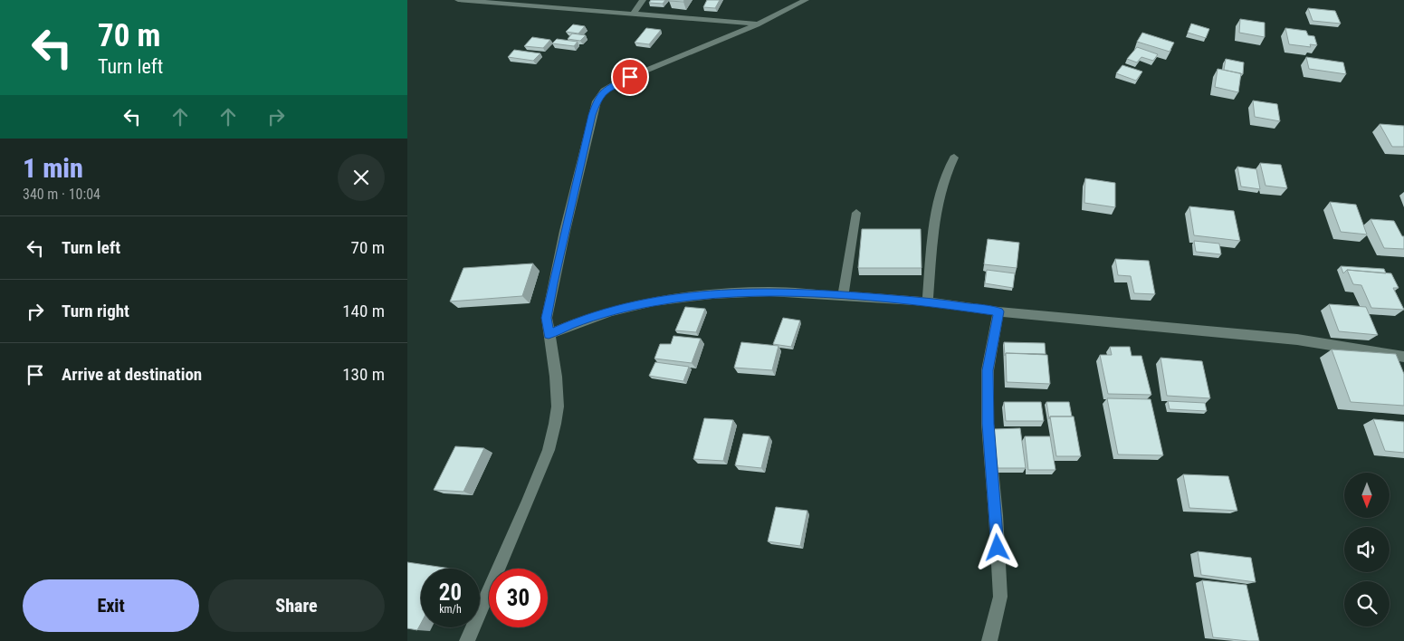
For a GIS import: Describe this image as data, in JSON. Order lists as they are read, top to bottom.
{
  "north": "bottom",
  "page": {
    "turn": ["70 m", "Turn left"],
    "heading": ["1 min", "340 m · 10:04"],
    "list": [
      {
        "name": "Turn left",
        "value": "70 m"
      },
      {
        "name": "Turn right",
        "value": "140 m"
      },
      {
        "name": "Arrive at destination",
        "value": "130 m"
      }
    ],
    "speed": "20 km/h",
    "limit": "30",
    "buttons": ["Exit", "Share"]
  }
}
